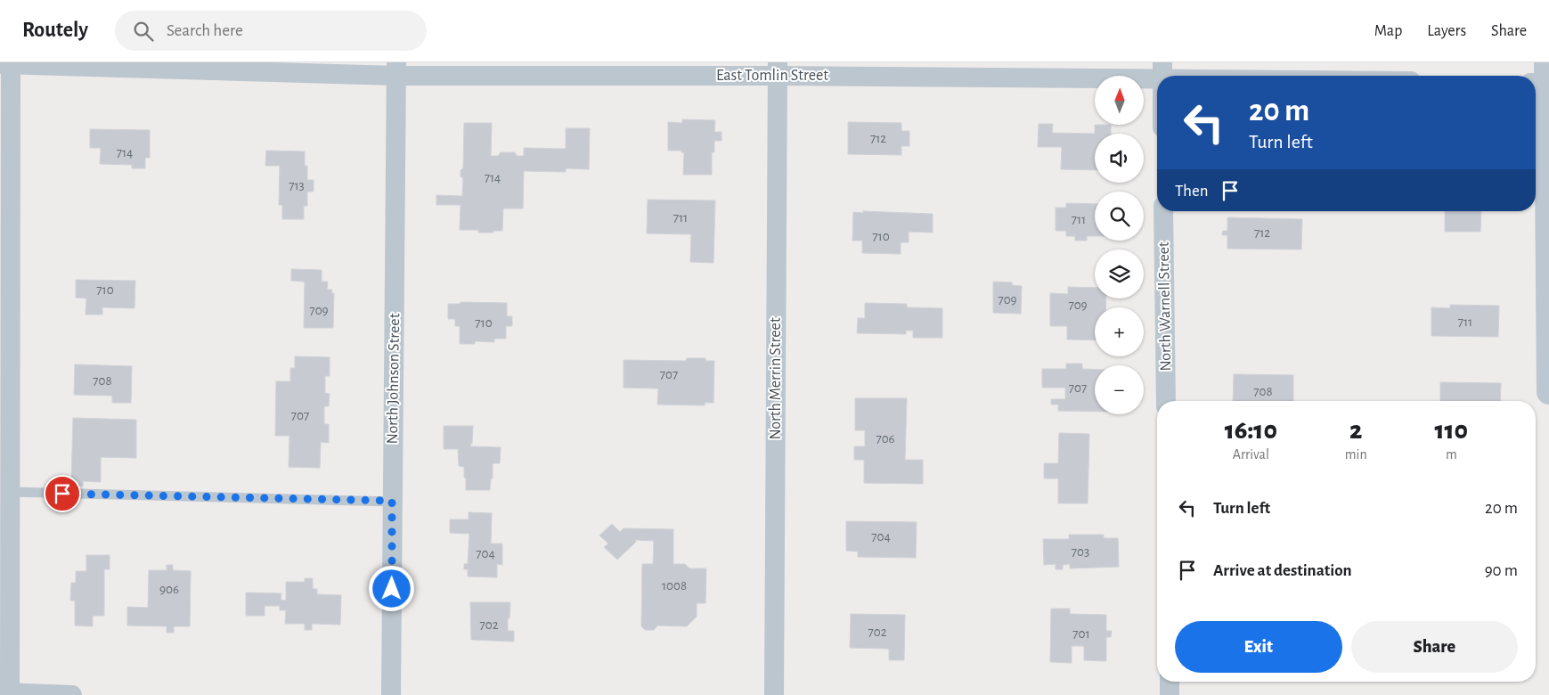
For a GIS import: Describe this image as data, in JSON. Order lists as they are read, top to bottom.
{
  "streets": {
    "street": [
      "East Tomlin Street",
      "North Warnell Street",
      "North Johnson Street",
      "North Merrin Street"
    ]
  },
  "crossings": [
    ["East Tomlin Street", "North Johnson Street"],
    ["East Tomlin Street", "North Merrin Street"]
  ],
  "house_numbers": [
    "712",
    "714",
    "714",
    "713",
    "711",
    "711",
    "712",
    "710",
    "710",
    "709",
    "709",
    "709",
    "711",
    "710",
    "707",
    "708",
    "707",
    "708",
    "707",
    "706",
    "704",
    "703",
    "704",
    "1008",
    "906",
    "702",
    "702",
    "701"
  ],
  "north": "top",
  "page": {
    "header": "Routely",
    "search": "Search here",
    "nav": ["Map", "Layers", "Share"],
    "map_buttons": ["+", "−"],
    "turn": ["20 m", "Turn left"],
    "then": "Then",
    "eta": [
      "16:10",
      "Arrival",
      "2",
      "min",
      "110",
      "m"
    ],
    "list": [
      {
        "name": "Turn left",
        "value": "20 m"
      },
      {
        "name": "Arrive at destination",
        "value": "90 m"
      }
    ],
    "buttons": ["Exit", "Share"]
  }
}
